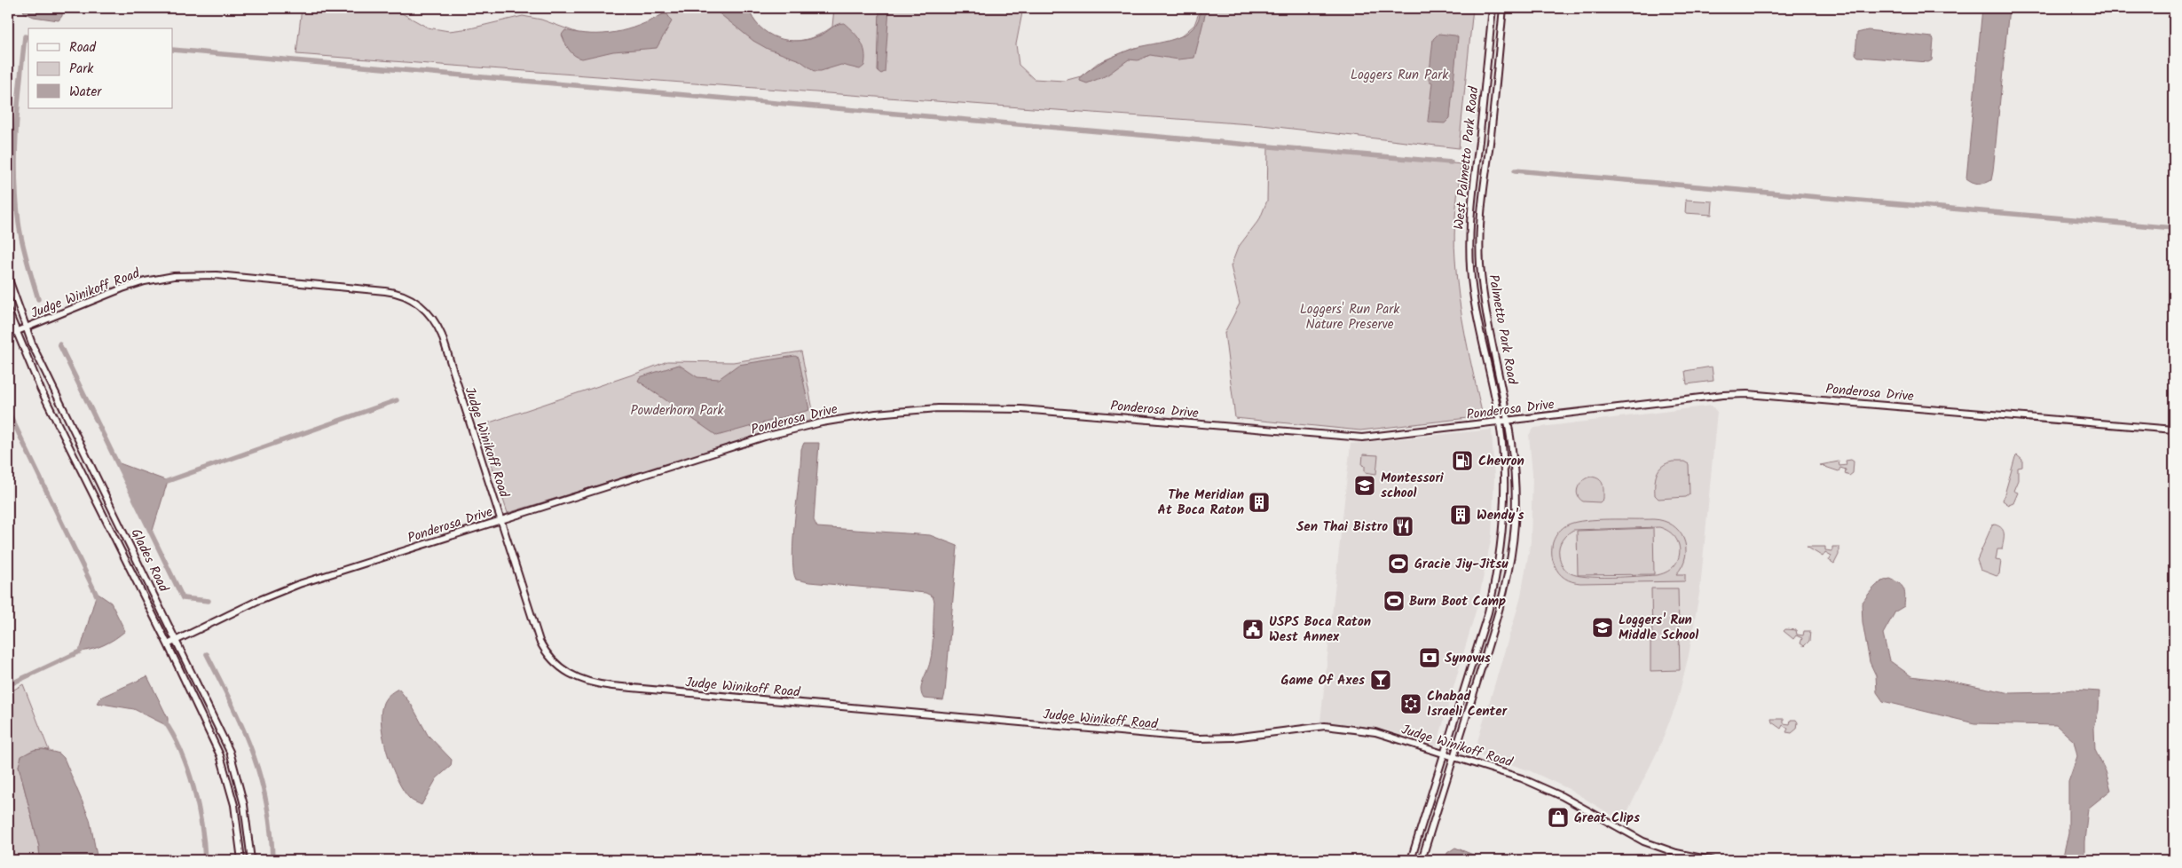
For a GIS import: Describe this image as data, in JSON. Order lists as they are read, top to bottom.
{
  "streets": {
    "street": [
      "West Palmetto Park Road",
      "Judge Winikoff Road",
      "Palmetto Park Road",
      "Ponderosa Drive",
      "Glades Road"
    ]
  },
  "crossings": [
    ["West Palmetto Park Road", "Judge Winikoff Road"],
    ["West Palmetto Park Road", "Ponderosa Drive"],
    ["Judge Winikoff Road", "Palmetto Park Road"],
    ["Judge Winikoff Road", "Ponderosa Drive"],
    ["Judge Winikoff Road", "Glades Road"],
    ["Palmetto Park Road", "Ponderosa Drive"],
    ["Ponderosa Drive", "Glades Road"]
  ],
  "parks": ["Loggers Run Park", "Loggers' Run Park Nature Preserve", "Powderhorn Park"],
  "places": {
    "fuel station": ["Chevron"],
    "school or university": ["Montessori school", "Loggers' Run Middle School"],
    "building": ["The Meridian At Boca Raton", "Wendy's"],
    "restaurant": ["Sen Thai Bistro"],
    "sports": ["Gracie Jiy-Jitsu", "Burn Boot Camp"],
    "public building": ["USPS Boca Raton West Annex"],
    "bank": ["Synovus"],
    "bar": ["Game Of Axes"],
    "synagogue": ["Chabad Israeli Center"],
    "shop": ["Great Clips"]
  },
  "legend": ["Road", "Park", "Water"]
}
